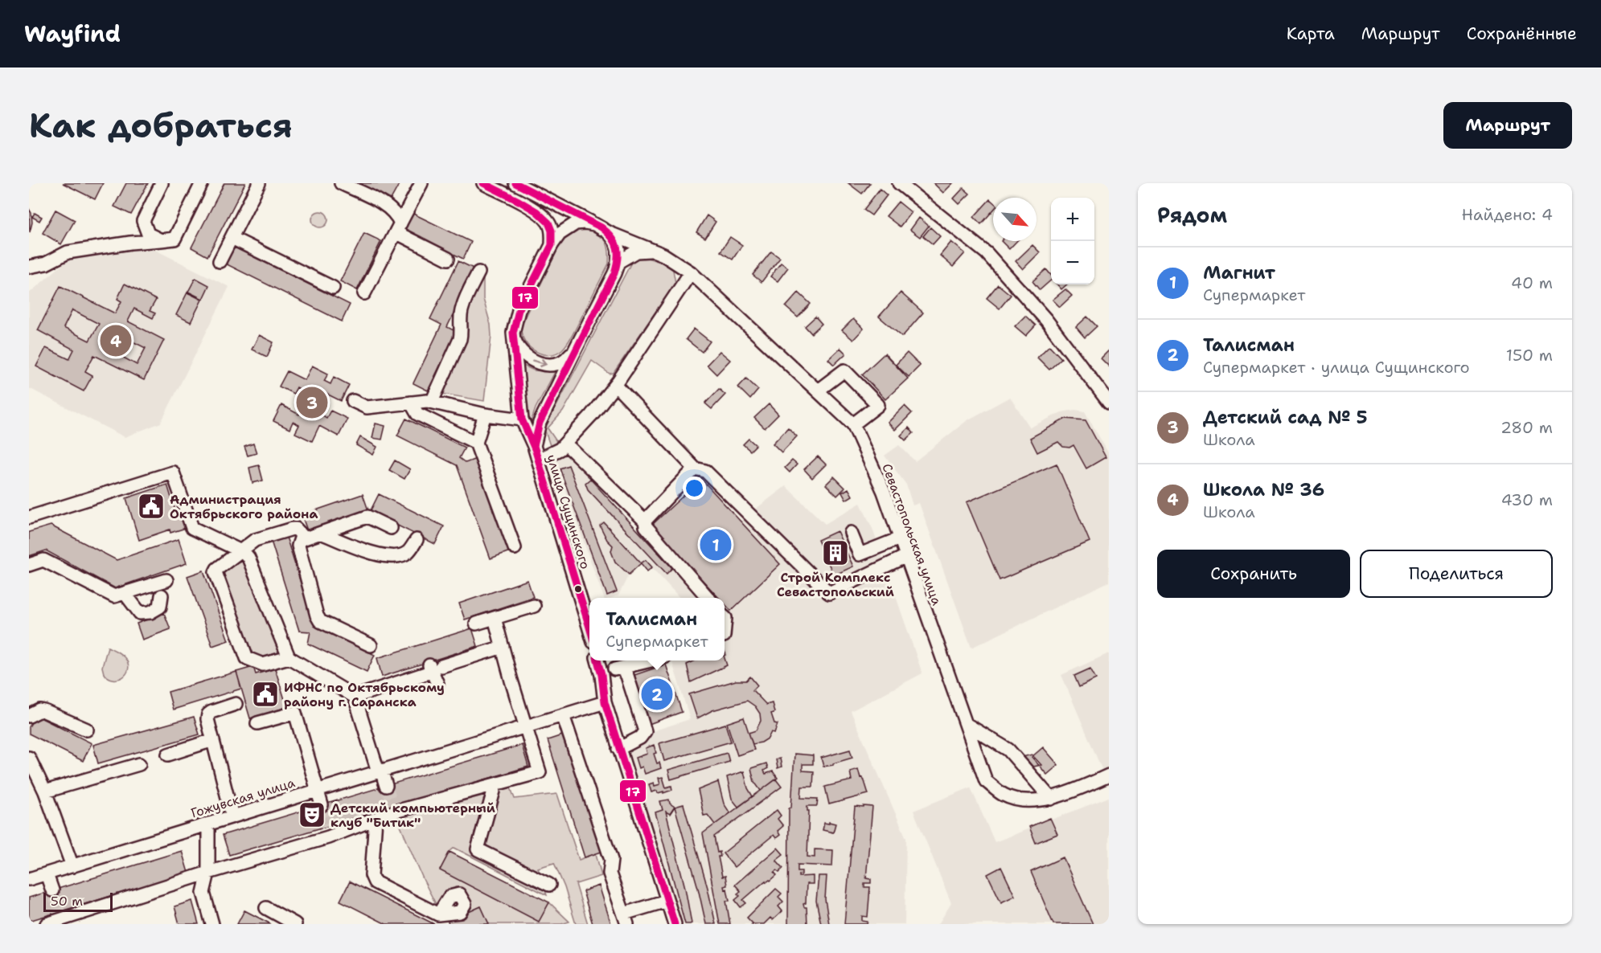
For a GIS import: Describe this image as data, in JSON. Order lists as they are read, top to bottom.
{
  "streets": {
    "street": ["улица Сущинского", "Севастопольская улица", "Гожувская улица"]
  },
  "places": {
    "public building": ["Администрация Октябрьского района", "ИФНС по Октябрьскому району г. Саранска"],
    "building": ["Строй Комплекс Севастопольский"],
    "theatre": ["Детский компьютерный клуб \"Битик\""]
  },
  "lines": ["transit line 17"],
  "scale_bar": "50 m",
  "north": "bottom right",
  "page": {
    "header": "Wayfind",
    "nav": ["Карта", "Маршрут", "Сохранённые"],
    "buttons": [
      "Маршрут",
      ["Сохранить", "Поделиться"]
    ],
    "title": "Как добраться",
    "heading": ["Рядом", "Найдено: 4"],
    "map_buttons": ["+", "−"],
    "list": [
      {
        "mark": "1",
        "name": "Магнит",
        "note": "Супермаркет",
        "value": "40 m"
      },
      {
        "mark": "2",
        "name": "Талисман",
        "note": "Супермаркет · улица Сущинского",
        "value": "150 m"
      },
      {
        "mark": "3",
        "name": "Детский сад № 5",
        "note": "Школа",
        "value": "280 m"
      },
      {
        "mark": "4",
        "name": "Школа № 36",
        "note": "Школа",
        "value": "430 m"
      }
    ],
    "pins": [
      "4",
      "3",
      "1",
      "2"
    ],
    "popup": ["Талисман", "Супермаркет"],
    "scale": "50 m"
  }
}
